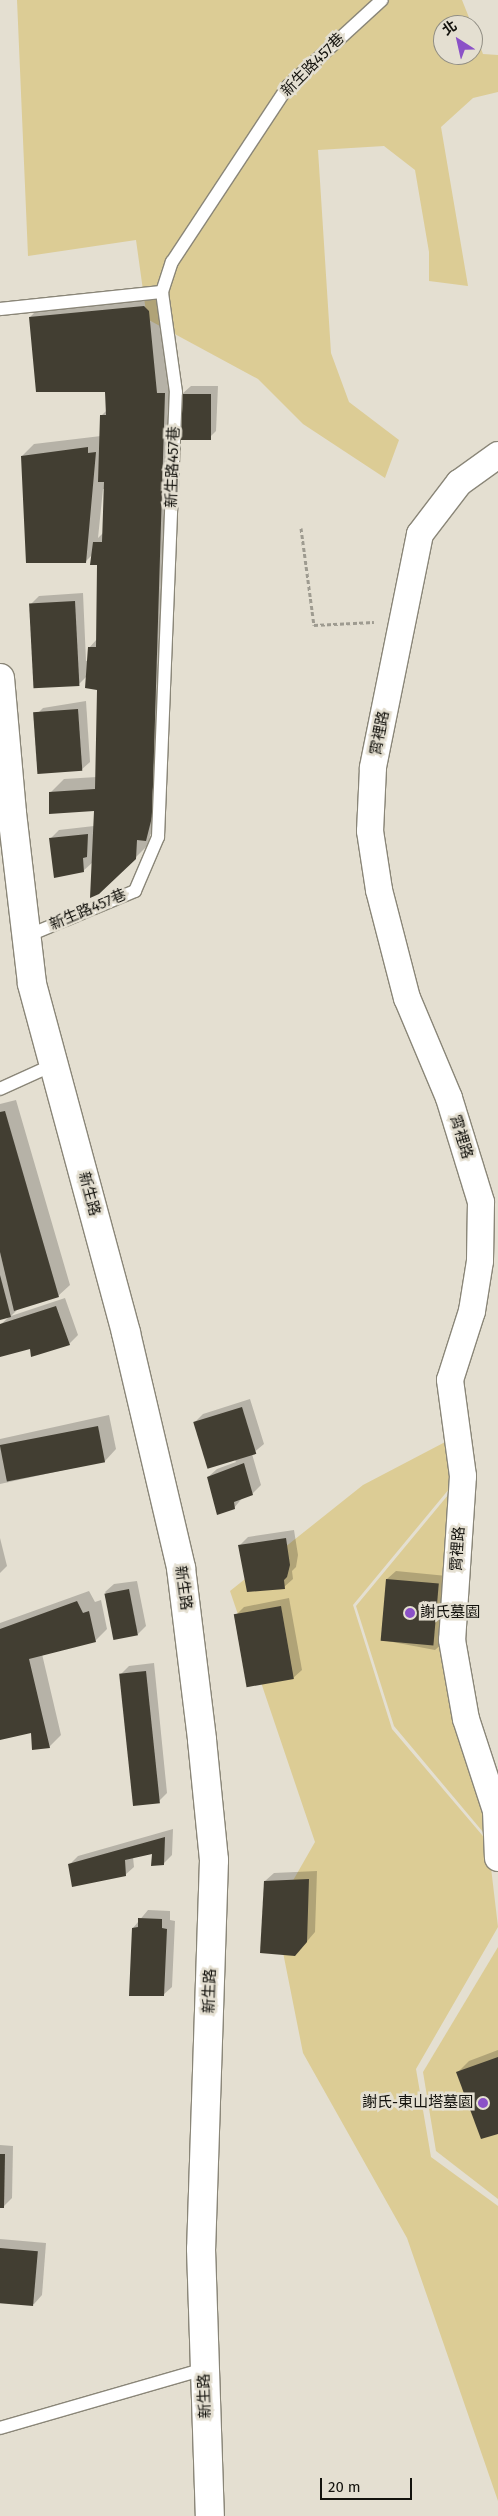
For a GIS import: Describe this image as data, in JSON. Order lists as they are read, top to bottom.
{
  "streets": {
    "street": ["霄裡路", "新生路"],
    "lane": ["新生路457巷"]
  },
  "crossings": [
    ["新生路457巷", "新生路"]
  ],
  "places": ["謝氏墓園", "謝氏-東山塔墓園"],
  "scale_bar": "20 m",
  "north": "top left"
}
